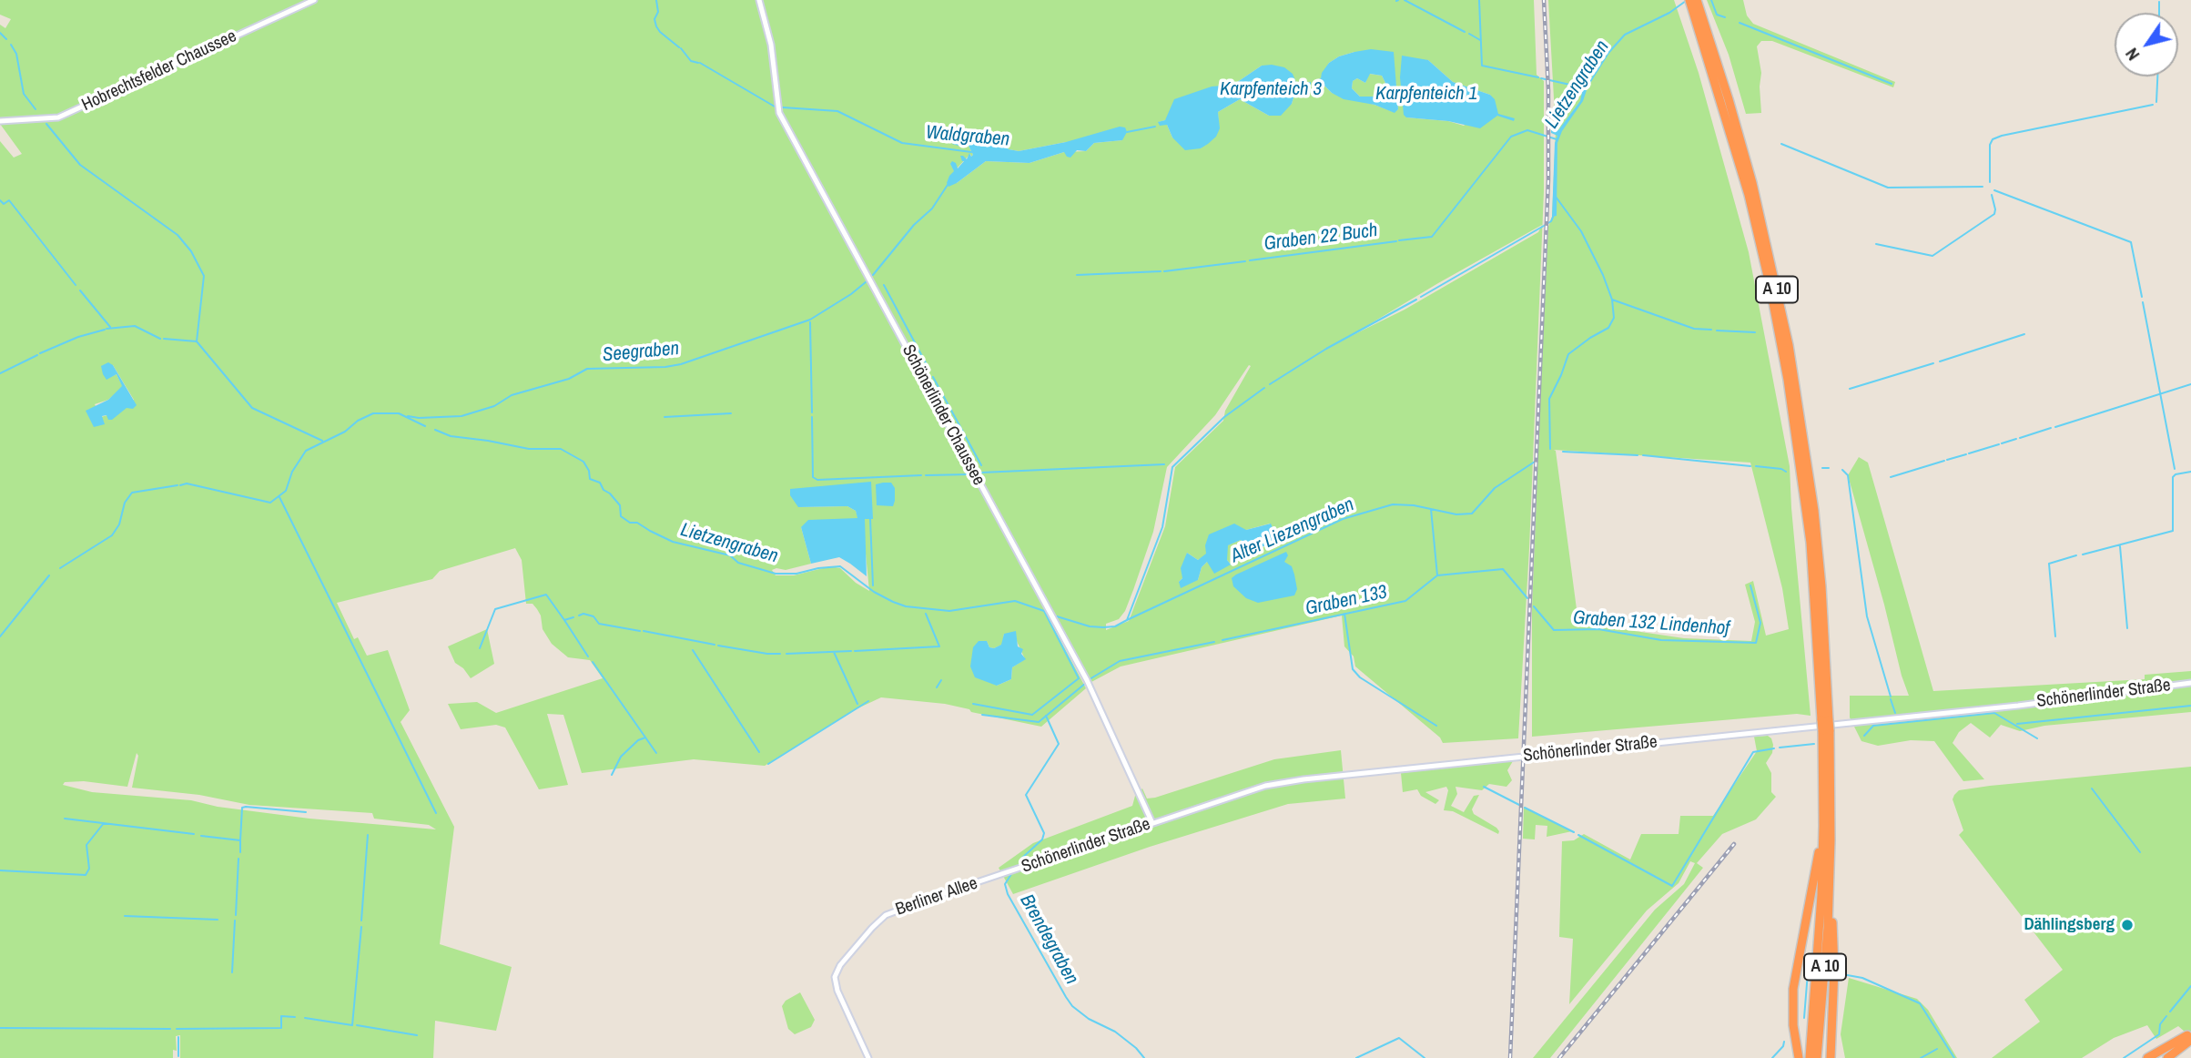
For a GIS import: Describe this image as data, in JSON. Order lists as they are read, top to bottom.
{
  "streets": {
    "highway": ["A 10"],
    "main road": [
      "Hobrechtsfelder Chaussee",
      "Schönerlinder Chaussee",
      "Schönerlinder Straße",
      "Berliner Allee"
    ]
  },
  "crossings": [
    ["Schönerlinder Chaussee", "Schönerlinder Straße"],
    ["Schönerlinder Straße", "Berliner Allee"]
  ],
  "water": [
    "Lietzengraben",
    "Karpfenteich 3",
    "Karpfenteich 1",
    "Waldgraben",
    "Graben 22 Buch",
    "Seegraben",
    "Alter Liezengraben",
    "Graben 133",
    "Graben 132 Lindenhof",
    "Brendegraben"
  ],
  "places": ["Dählingsberg"],
  "north": "bottom left"
}
